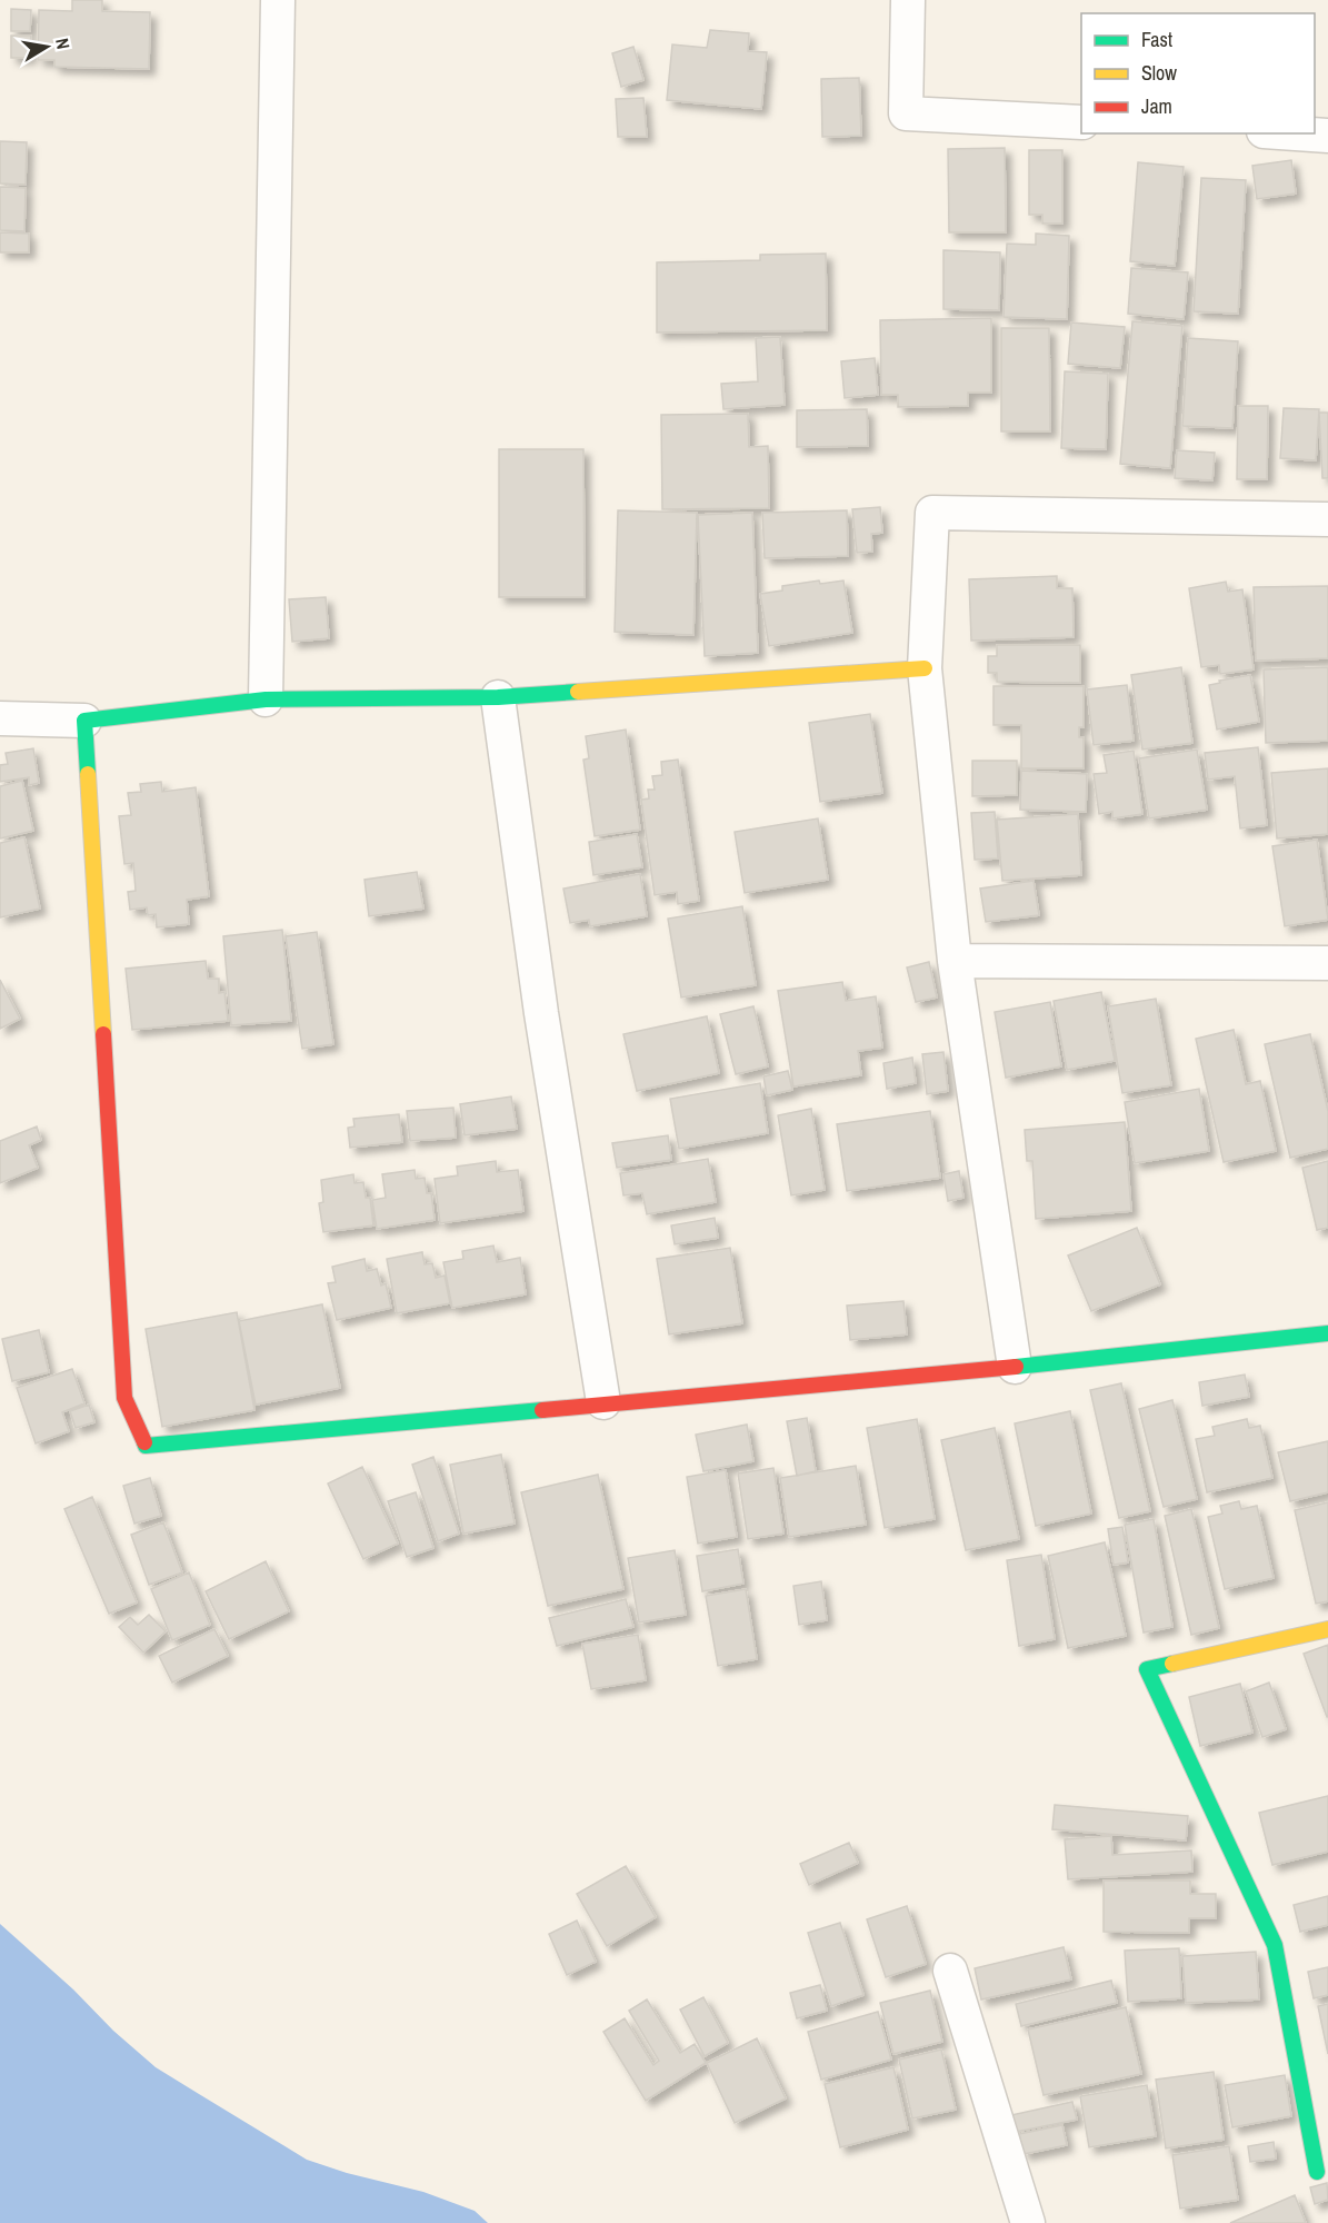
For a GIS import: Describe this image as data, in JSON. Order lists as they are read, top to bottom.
{
  "legend": ["Fast", "Slow", "Jam"],
  "north": "right"
}
